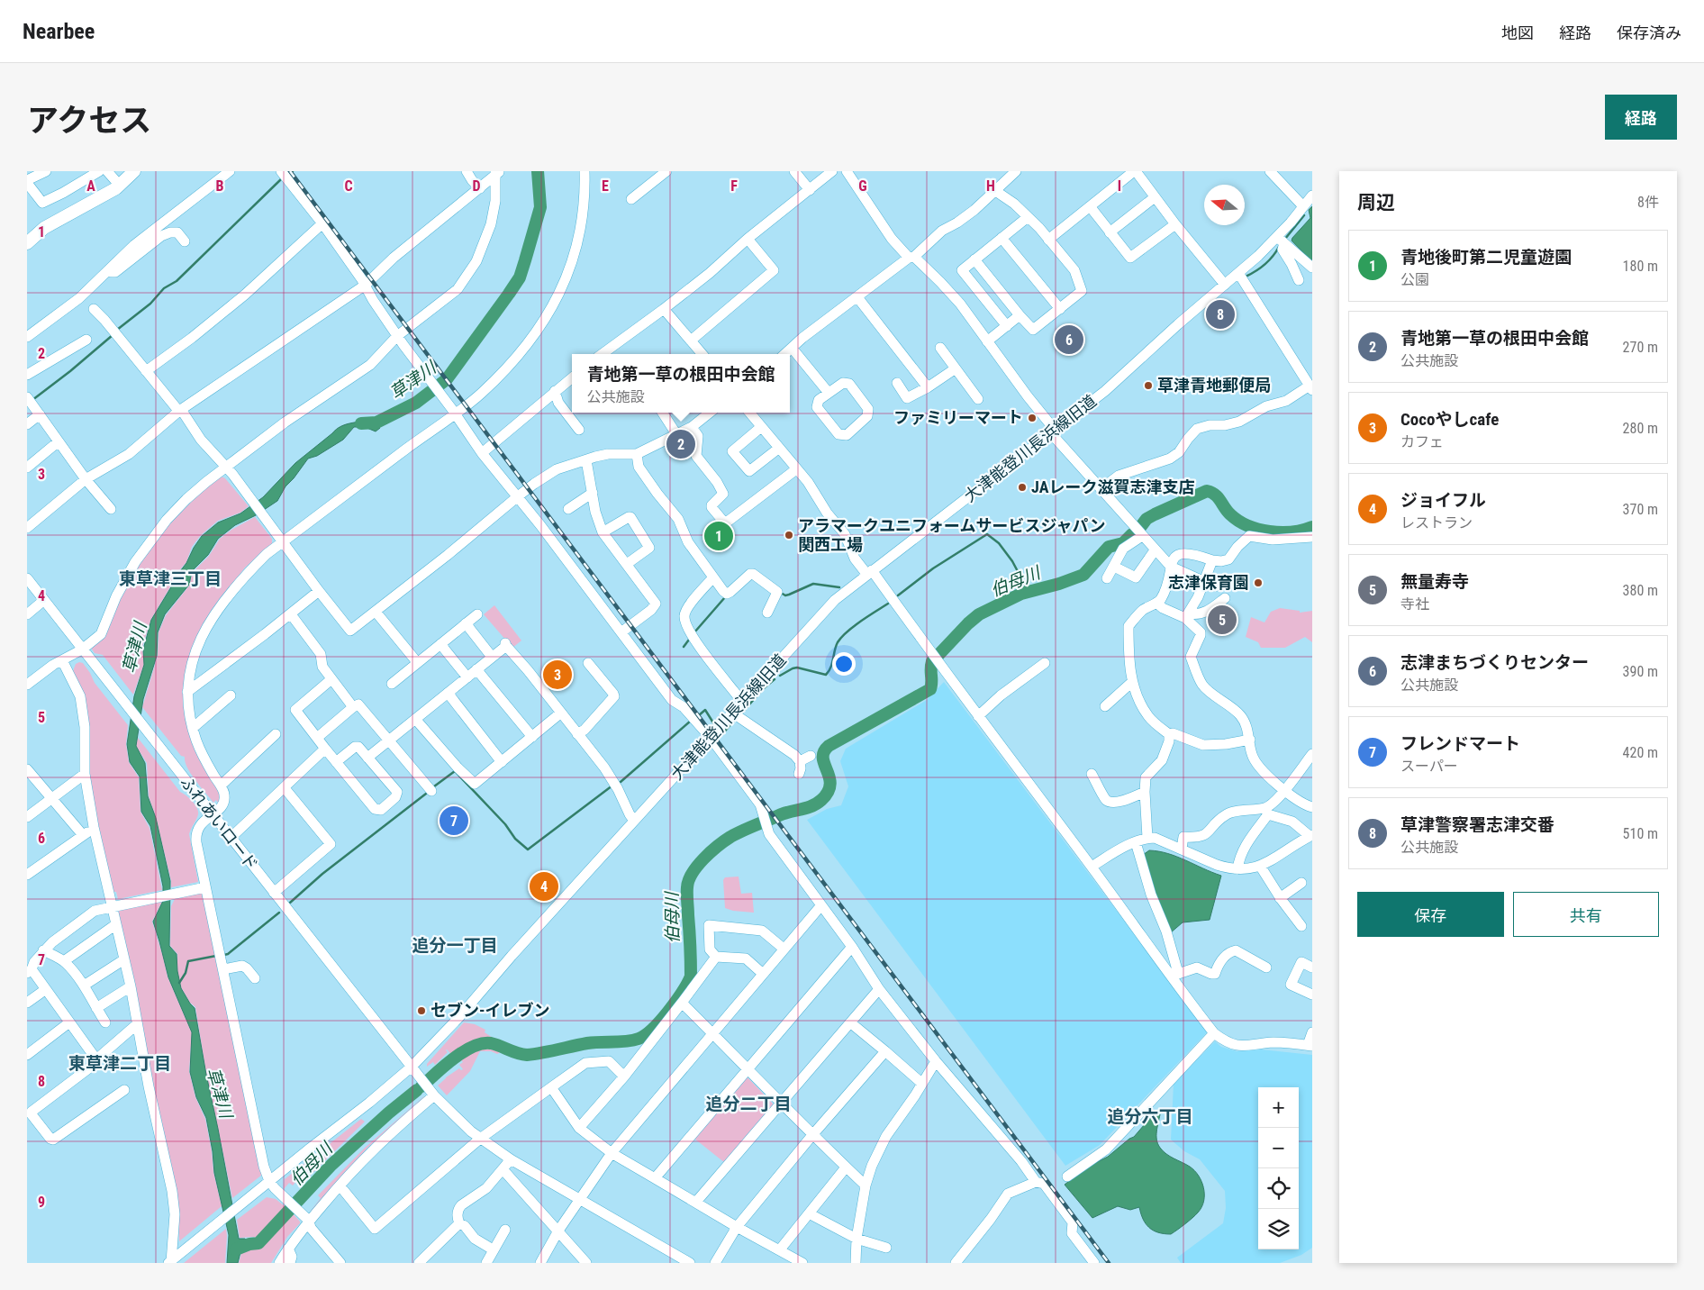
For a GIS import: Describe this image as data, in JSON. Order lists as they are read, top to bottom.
{
  "streets": {
    "street": ["大津能登川長浜線旧道", "ふれあいロード"]
  },
  "crossings": [
    ["大津能登川長浜線旧道", "ふれあいロード"]
  ],
  "districts": [
    "東草津三丁目",
    "追分一丁目",
    "東草津二丁目",
    "追分二丁目",
    "追分六丁目"
  ],
  "water": ["草津川", "伯母川"],
  "places": [
    "草津青地郵便局",
    "ファミリーマート",
    "JAレーク滋賀志津支店",
    "アラマークユニフォームサービスジャパン 関西工場",
    "志津保育園",
    "セブン-イレブン"
  ],
  "north": "left",
  "page": {
    "header": "Nearbee",
    "nav": ["地図", "経路", "保存済み"],
    "title": "アクセス",
    "buttons": [
      "経路",
      ["保存", "共有"]
    ],
    "heading": ["周辺", "8件"],
    "list": [
      {
        "mark": "1",
        "name": "青地後町第二児童遊園",
        "note": "公園",
        "value": "180 m"
      },
      {
        "mark": "2",
        "name": "青地第一草の根田中会館",
        "note": "公共施設",
        "value": "270 m"
      },
      {
        "mark": "3",
        "name": "Cocoやしcafe",
        "note": "カフェ",
        "value": "280 m"
      },
      {
        "mark": "4",
        "name": "ジョイフル",
        "note": "レストラン",
        "value": "370 m"
      },
      {
        "mark": "5",
        "name": "無量寿寺",
        "note": "寺社",
        "value": "380 m"
      },
      {
        "mark": "6",
        "name": "志津まちづくりセンター",
        "note": "公共施設",
        "value": "390 m"
      },
      {
        "mark": "7",
        "name": "フレンドマート",
        "note": "スーパー",
        "value": "420 m"
      },
      {
        "mark": "8",
        "name": "草津警察署志津交番",
        "note": "公共施設",
        "value": "510 m"
      }
    ],
    "pins": [
      "8",
      "6",
      "2",
      "1",
      "5",
      "3",
      "7",
      "4"
    ],
    "popup": ["青地第一草の根田中会館", "公共施設"],
    "map_buttons": ["+", "−"]
  },
  "grid": {
    "columns": [
      "A",
      "B",
      "C",
      "D",
      "E",
      "F",
      "G",
      "H",
      "I"
    ],
    "rows": [
      "1",
      "2",
      "3",
      "4",
      "5",
      "6",
      "7",
      "8",
      "9"
    ]
  }
}
